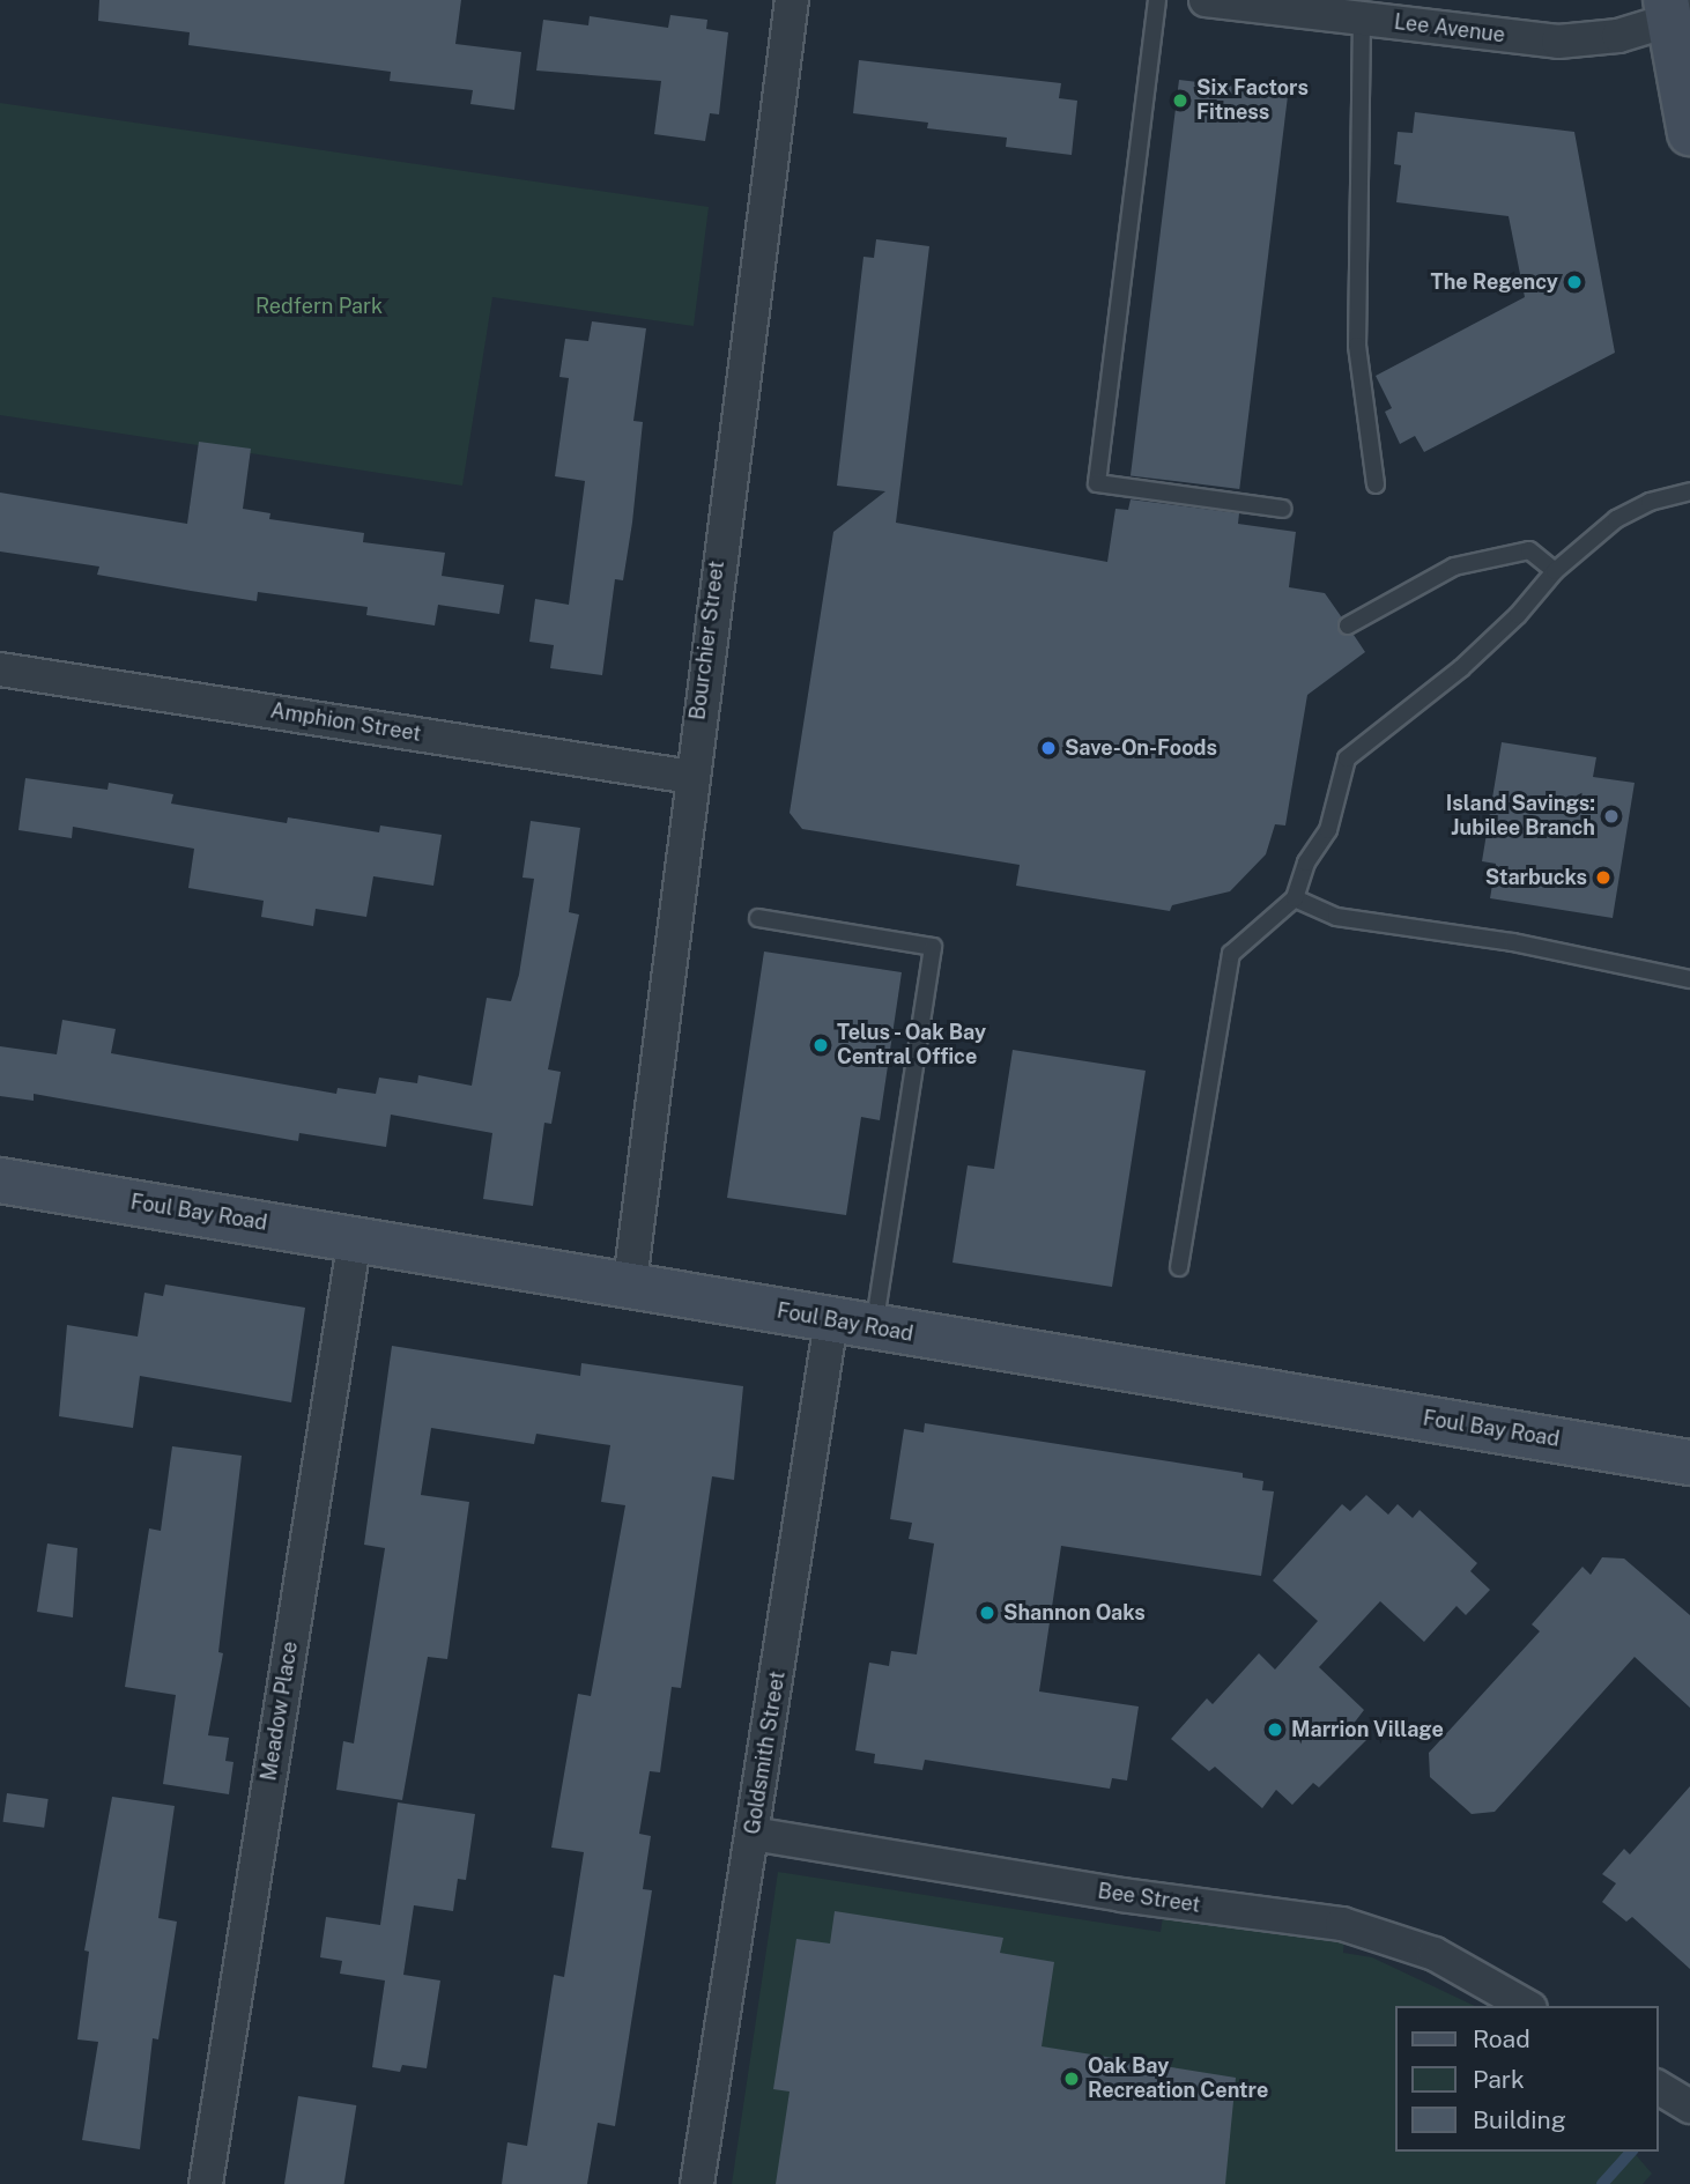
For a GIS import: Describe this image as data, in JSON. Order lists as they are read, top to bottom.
{
  "streets": {
    "main road": ["Foul Bay Road"],
    "street": [
      "Lee Avenue",
      "Bourchier Street",
      "Amphion Street",
      "Meadow Place",
      "Goldsmith Street",
      "Bee Street"
    ]
  },
  "crossings": [
    ["Bourchier Street", "Amphion Street"],
    ["Bourchier Street", "Foul Bay Road"],
    ["Foul Bay Road", "Meadow Place"],
    ["Foul Bay Road", "Goldsmith Street"],
    ["Goldsmith Street", "Bee Street"]
  ],
  "parks": ["Redfern Park"],
  "places": [
    "Six Factors Fitness",
    "The Regency",
    "Save-On-Foods",
    "Island Savings: Jubilee Branch",
    "Starbucks",
    "Telus - Oak Bay Central Office",
    "Shannon Oaks",
    "Marrion Village",
    "Oak Bay Recreation Centre"
  ],
  "legend": ["Road", "Park", "Building"]
}
